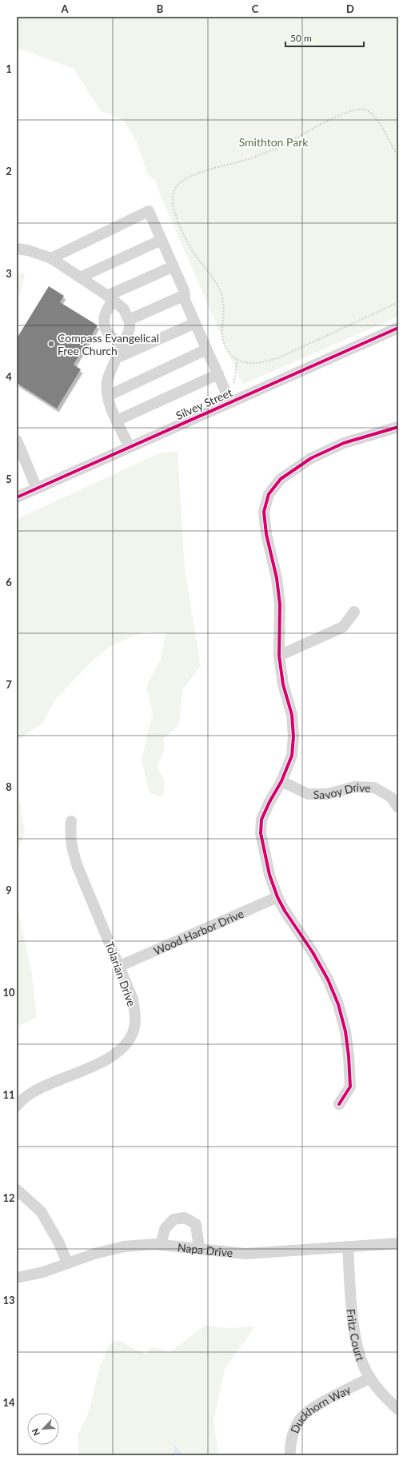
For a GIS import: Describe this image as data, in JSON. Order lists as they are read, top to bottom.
{
  "streets": {
    "street": [
      "Silvey Street",
      "Savoy Drive",
      "Wood Harbor Drive",
      "Tolarian Drive",
      "Napa Drive",
      "Fritz Court",
      "Duckhorn Way"
    ]
  },
  "crossings": [
    ["Wood Harbor Drive", "Tolarian Drive"],
    ["Napa Drive", "Fritz Court"],
    ["Fritz Court", "Duckhorn Way"]
  ],
  "parks": ["Smithton Park"],
  "places": ["Compass Evangelical Free Church"],
  "scale_bar": "50 m",
  "north": "bottom left",
  "grid": {
    "columns": [
      "A",
      "B",
      "C",
      "D"
    ],
    "rows": [
      "1",
      "2",
      "3",
      "4",
      "5",
      "6",
      "7",
      "8",
      "9",
      "10",
      "11",
      "12",
      "13",
      "14"
    ]
  }
}
